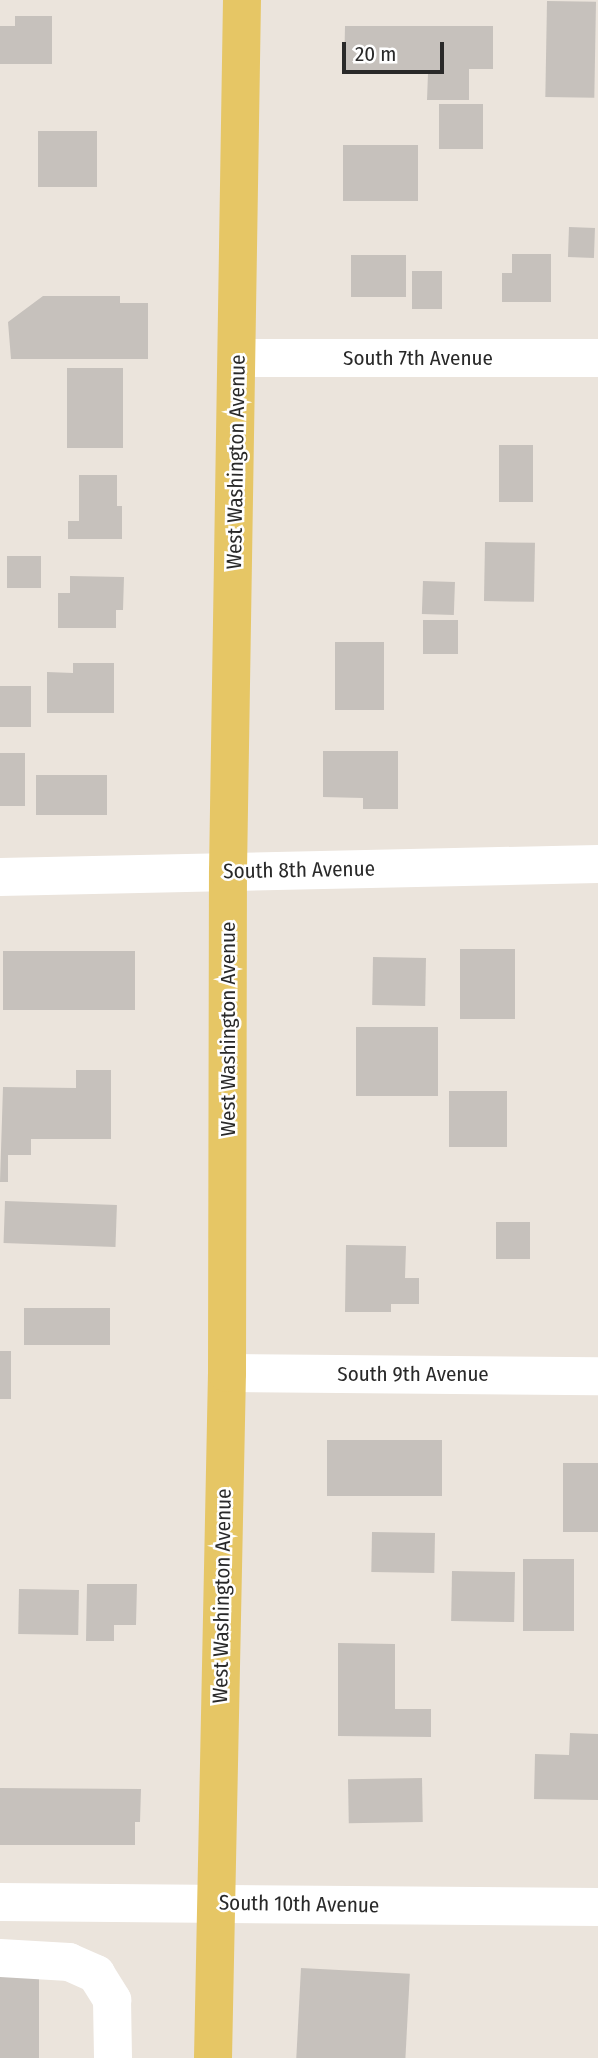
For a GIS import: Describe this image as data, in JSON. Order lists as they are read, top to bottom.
{
  "streets": {
    "main road": ["West Washington Avenue"],
    "street": [
      "South 7th Avenue",
      "South 8th Avenue",
      "South 9th Avenue",
      "South 10th Avenue"
    ]
  },
  "crossings": [
    ["South 7th Avenue", "West Washington Avenue"],
    ["West Washington Avenue", "South 8th Avenue"],
    ["West Washington Avenue", "South 9th Avenue"],
    ["West Washington Avenue", "South 10th Avenue"]
  ],
  "scale_bar": "20 m"
}
